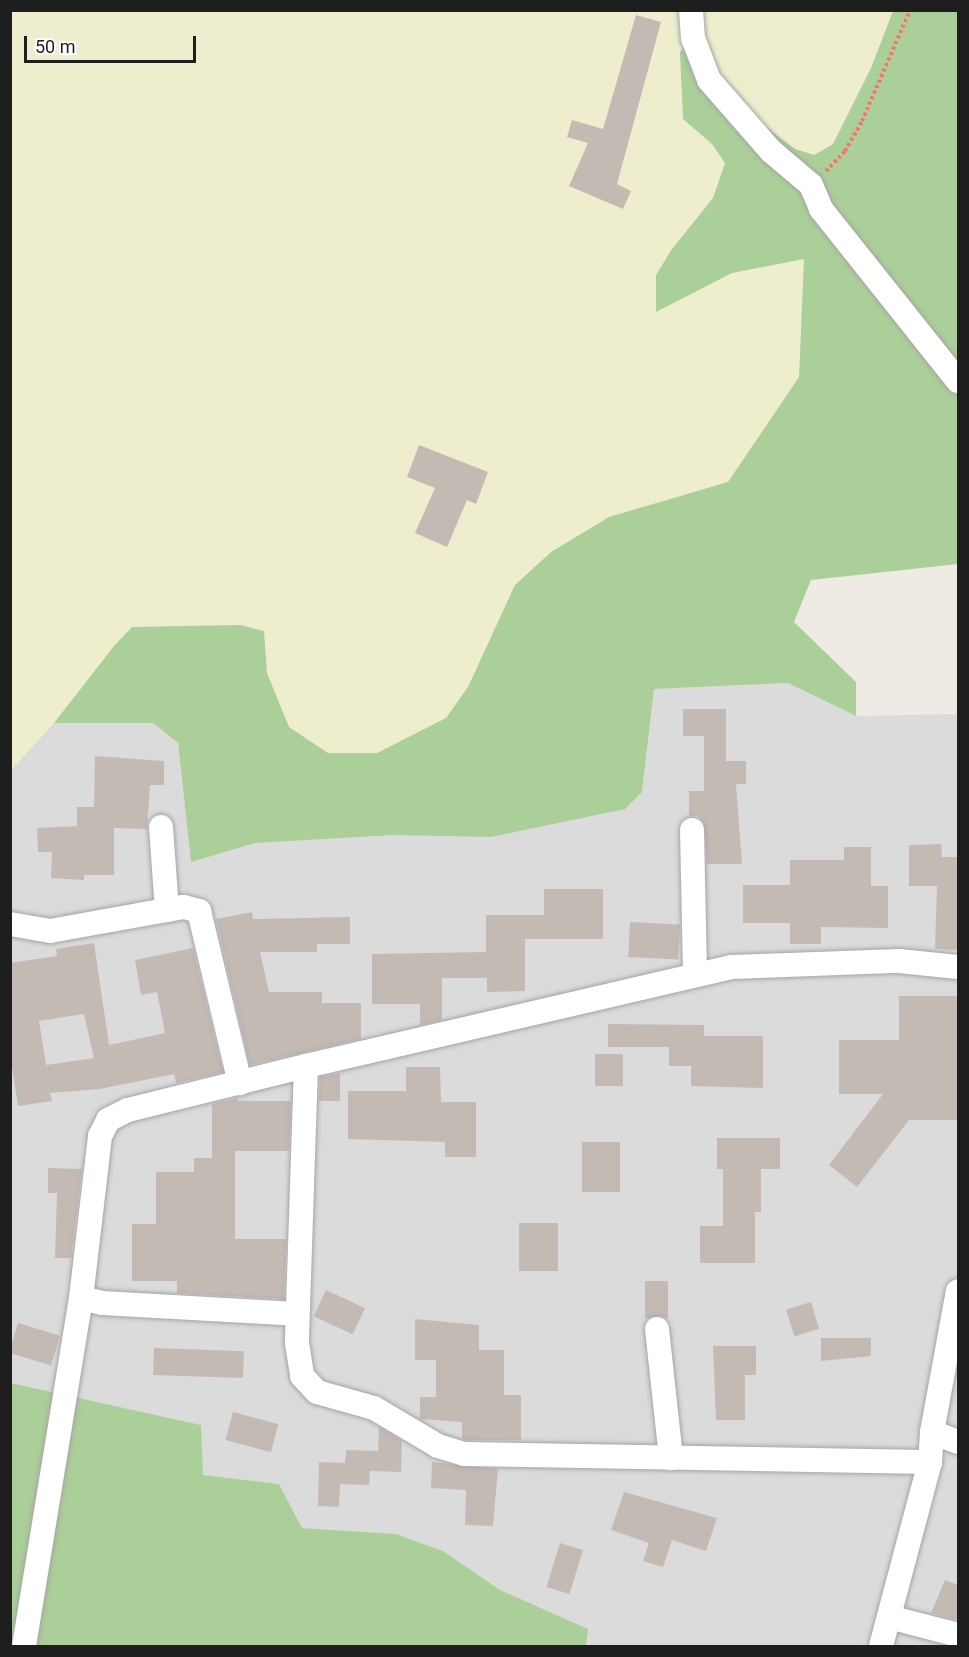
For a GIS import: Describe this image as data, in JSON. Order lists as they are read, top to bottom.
{
  "scale_bar": "50 m"
}
